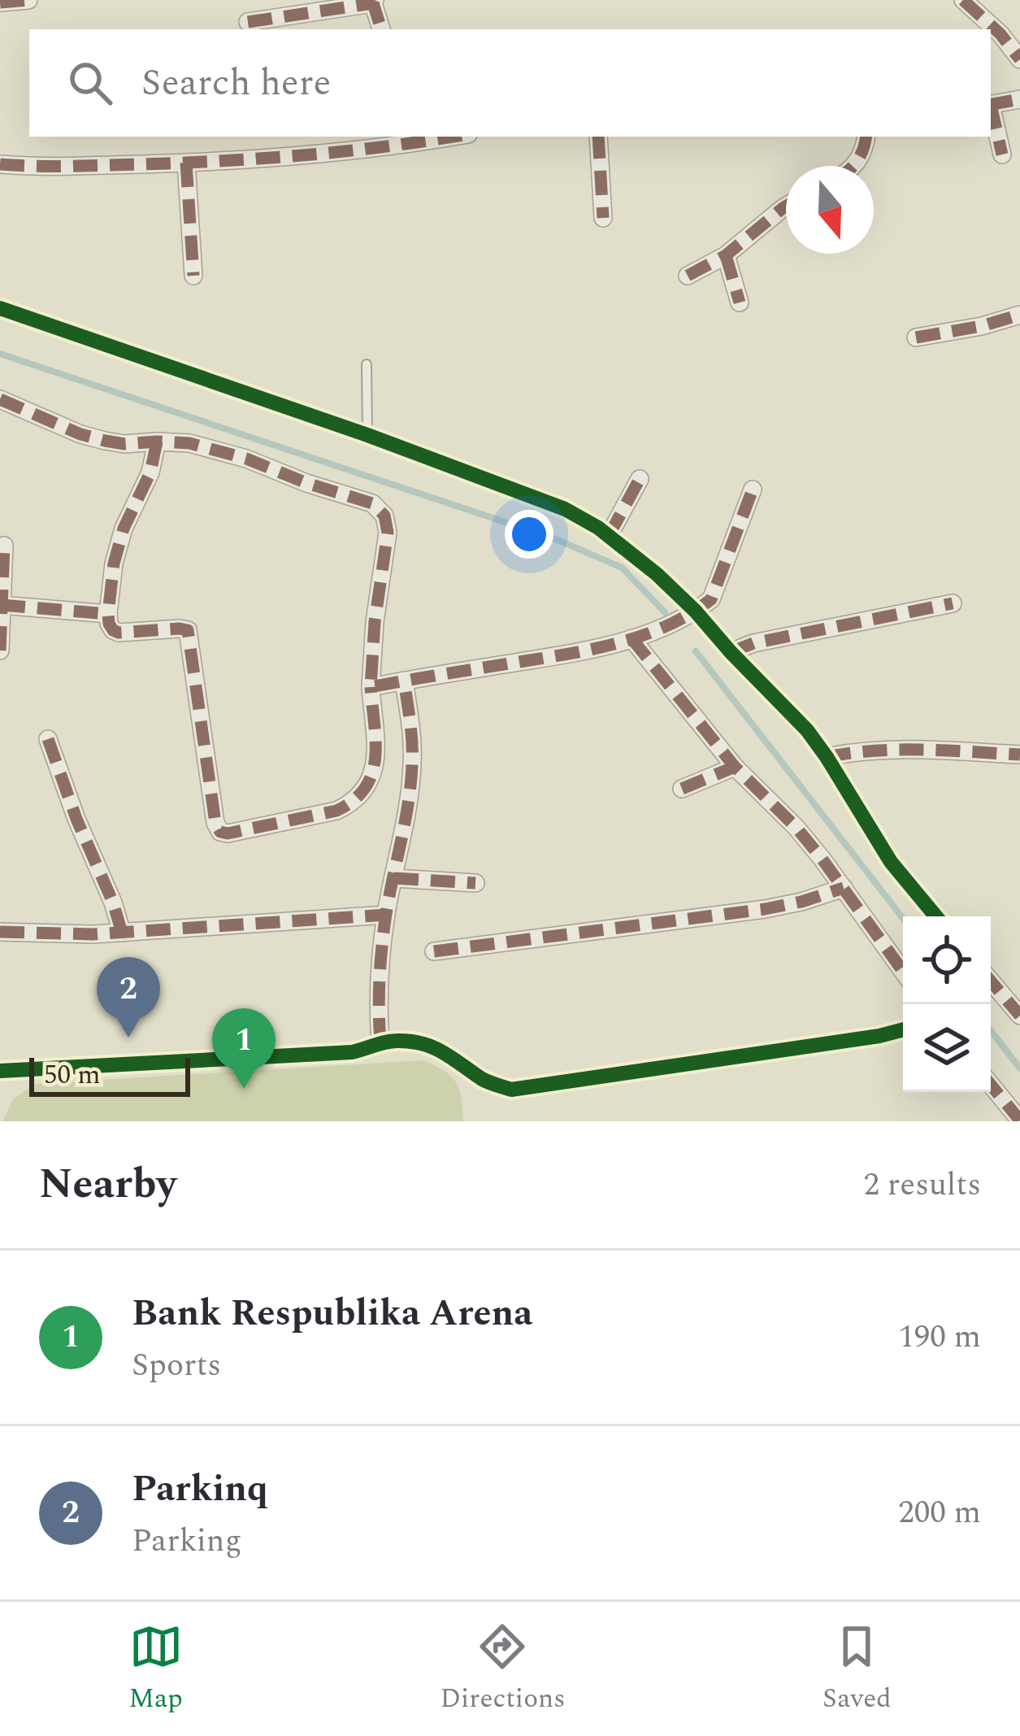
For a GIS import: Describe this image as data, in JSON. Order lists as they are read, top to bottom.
{
  "scale_bar": "50 m",
  "north": "bottom",
  "page": {
    "search": "Search here",
    "pins": ["2", "1"],
    "scale": "50 m",
    "heading": ["Nearby", "2 results"],
    "list": [
      {
        "mark": "1",
        "name": "Bank Respublika Arena",
        "note": "Sports",
        "value": "190 m"
      },
      {
        "mark": "2",
        "name": "Parkinq",
        "note": "Parking",
        "value": "200 m"
      }
    ],
    "nav": ["Map", "Directions", "Saved"]
  }
}
